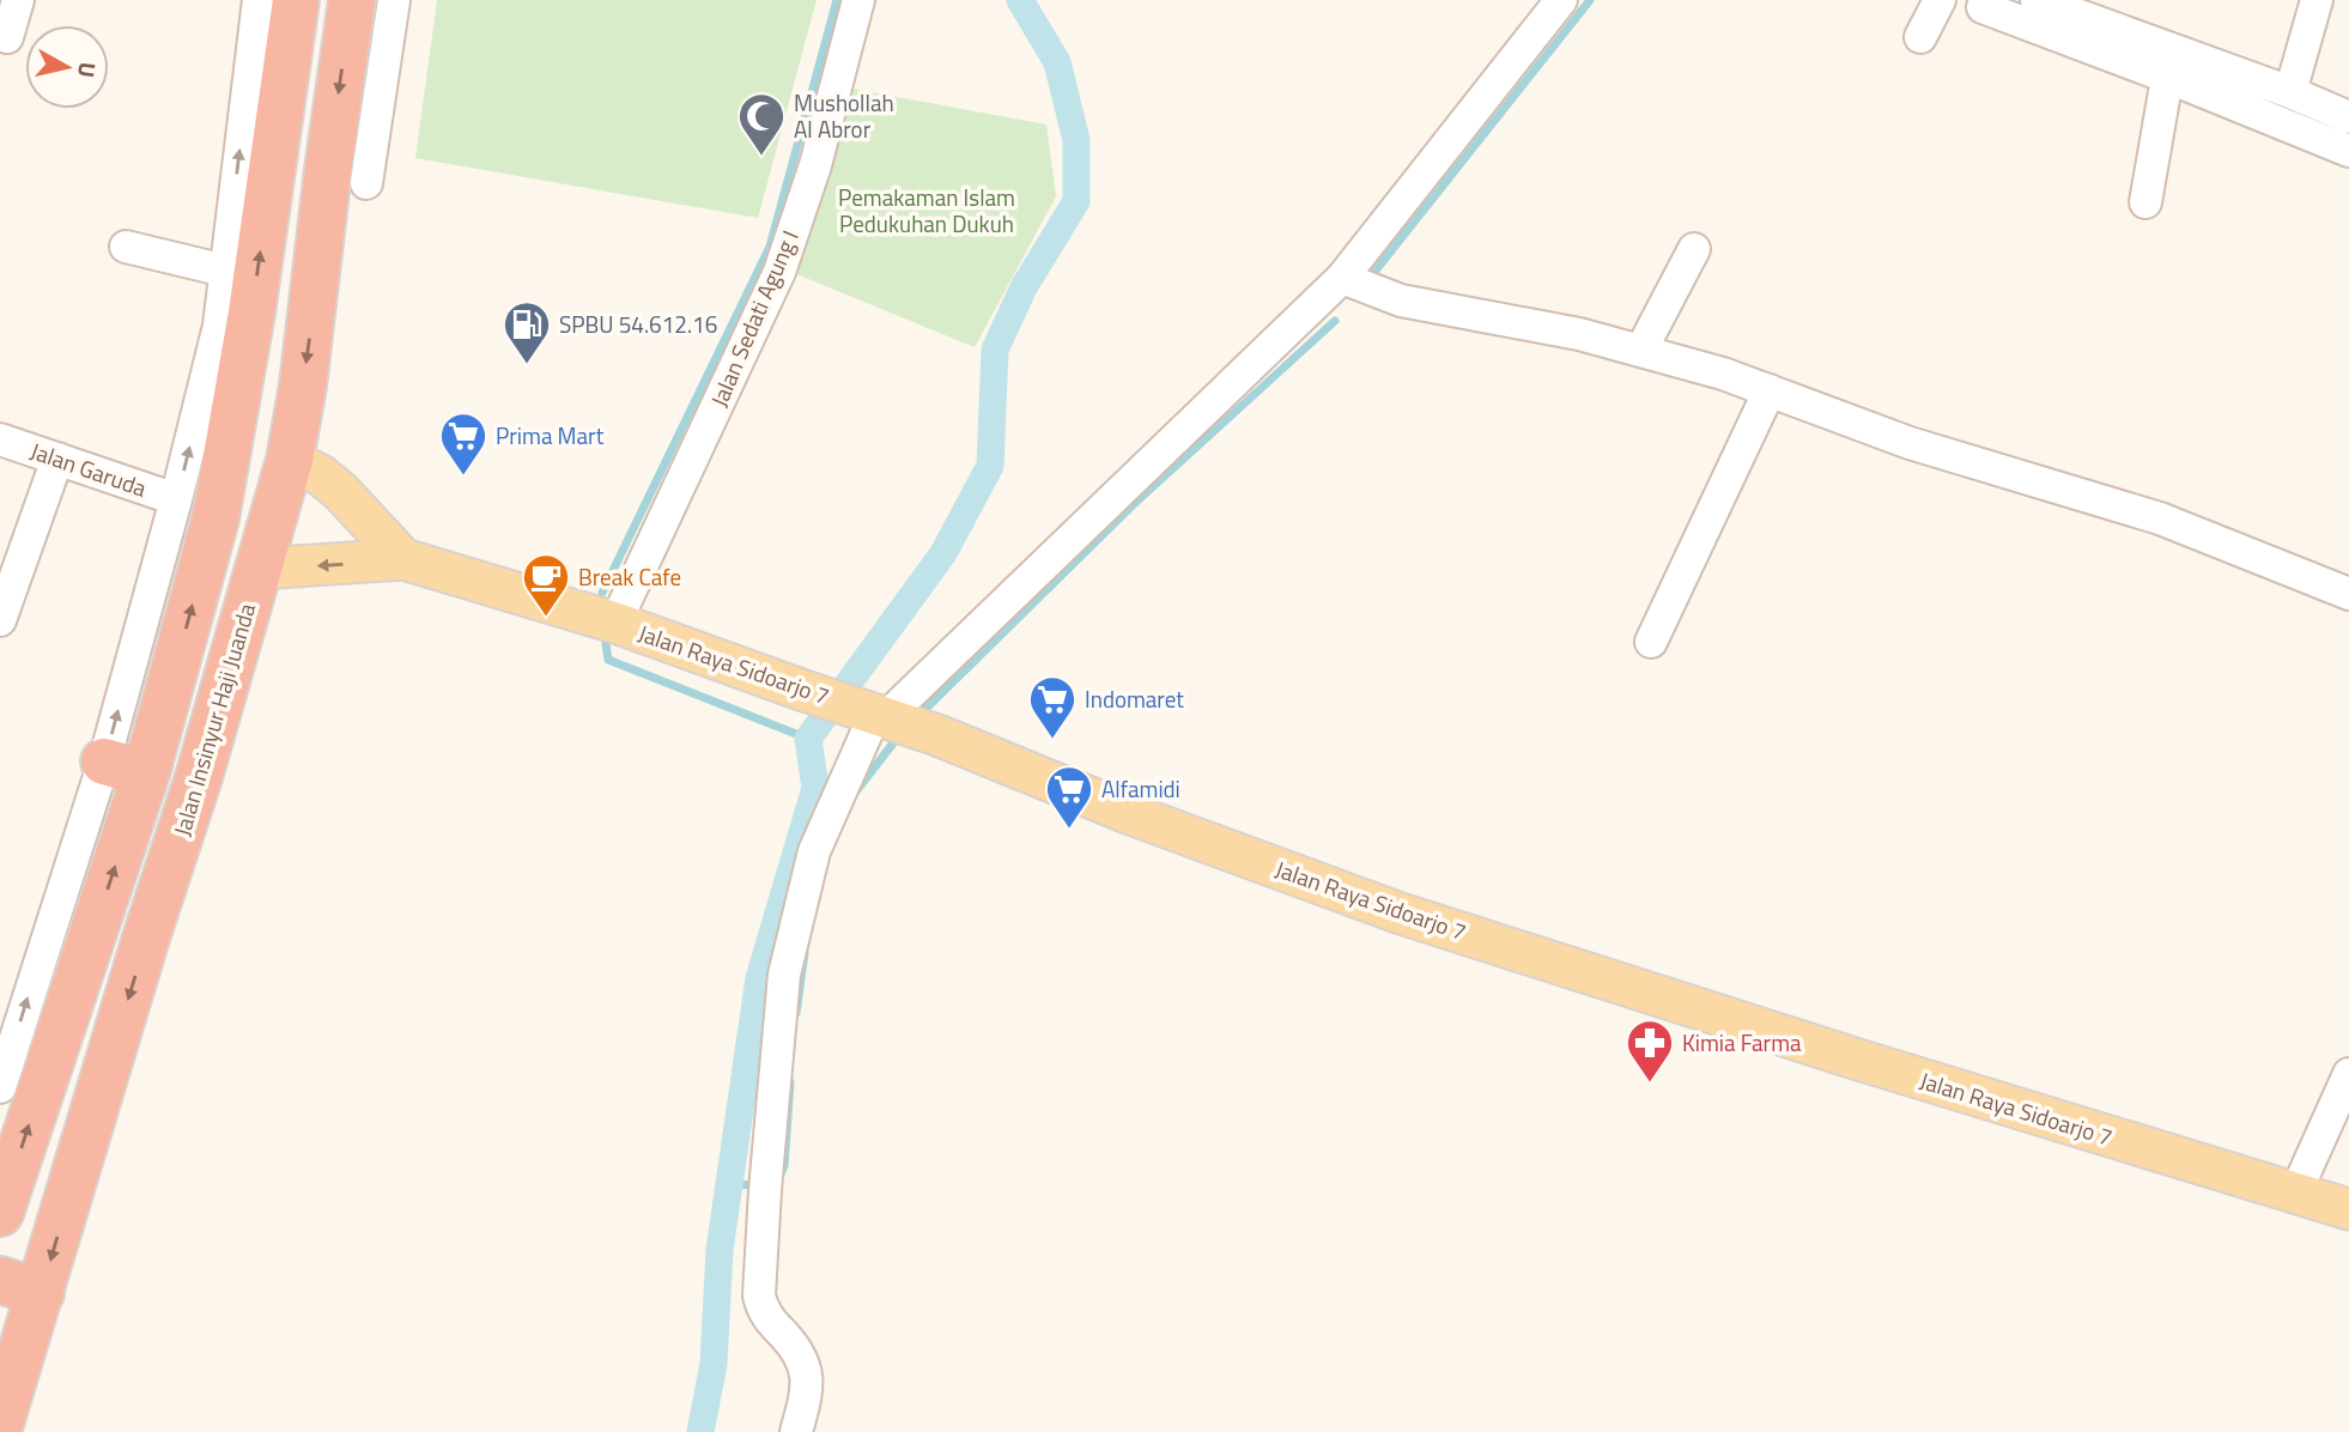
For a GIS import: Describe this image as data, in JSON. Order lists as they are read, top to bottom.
{
  "streets": {
    "highway": ["Jalan Insinyur Haji Juanda"],
    "main road": ["Jalan Raya Sidoarjo 7"],
    "street": ["Jalan Sedati Agung I", "Jalan Garuda"]
  },
  "crossings": [
    ["Jalan Sedati Agung I", "Jalan Raya Sidoarjo 7"],
    ["Jalan Raya Sidoarjo 7", "Jalan Insinyur Haji Juanda"]
  ],
  "parks": ["Pemakaman Islam Pedukuhan Dukuh"],
  "places": {
    "mosque": ["Mushollah Al Abror"],
    "fuel station": ["SPBU 54.612.16"],
    "supermarket": ["Prima Mart", "Indomaret", "Alfamidi"],
    "cafe": ["Break Cafe"],
    "pharmacy": ["Kimia Farma"]
  },
  "north": "right"
}
